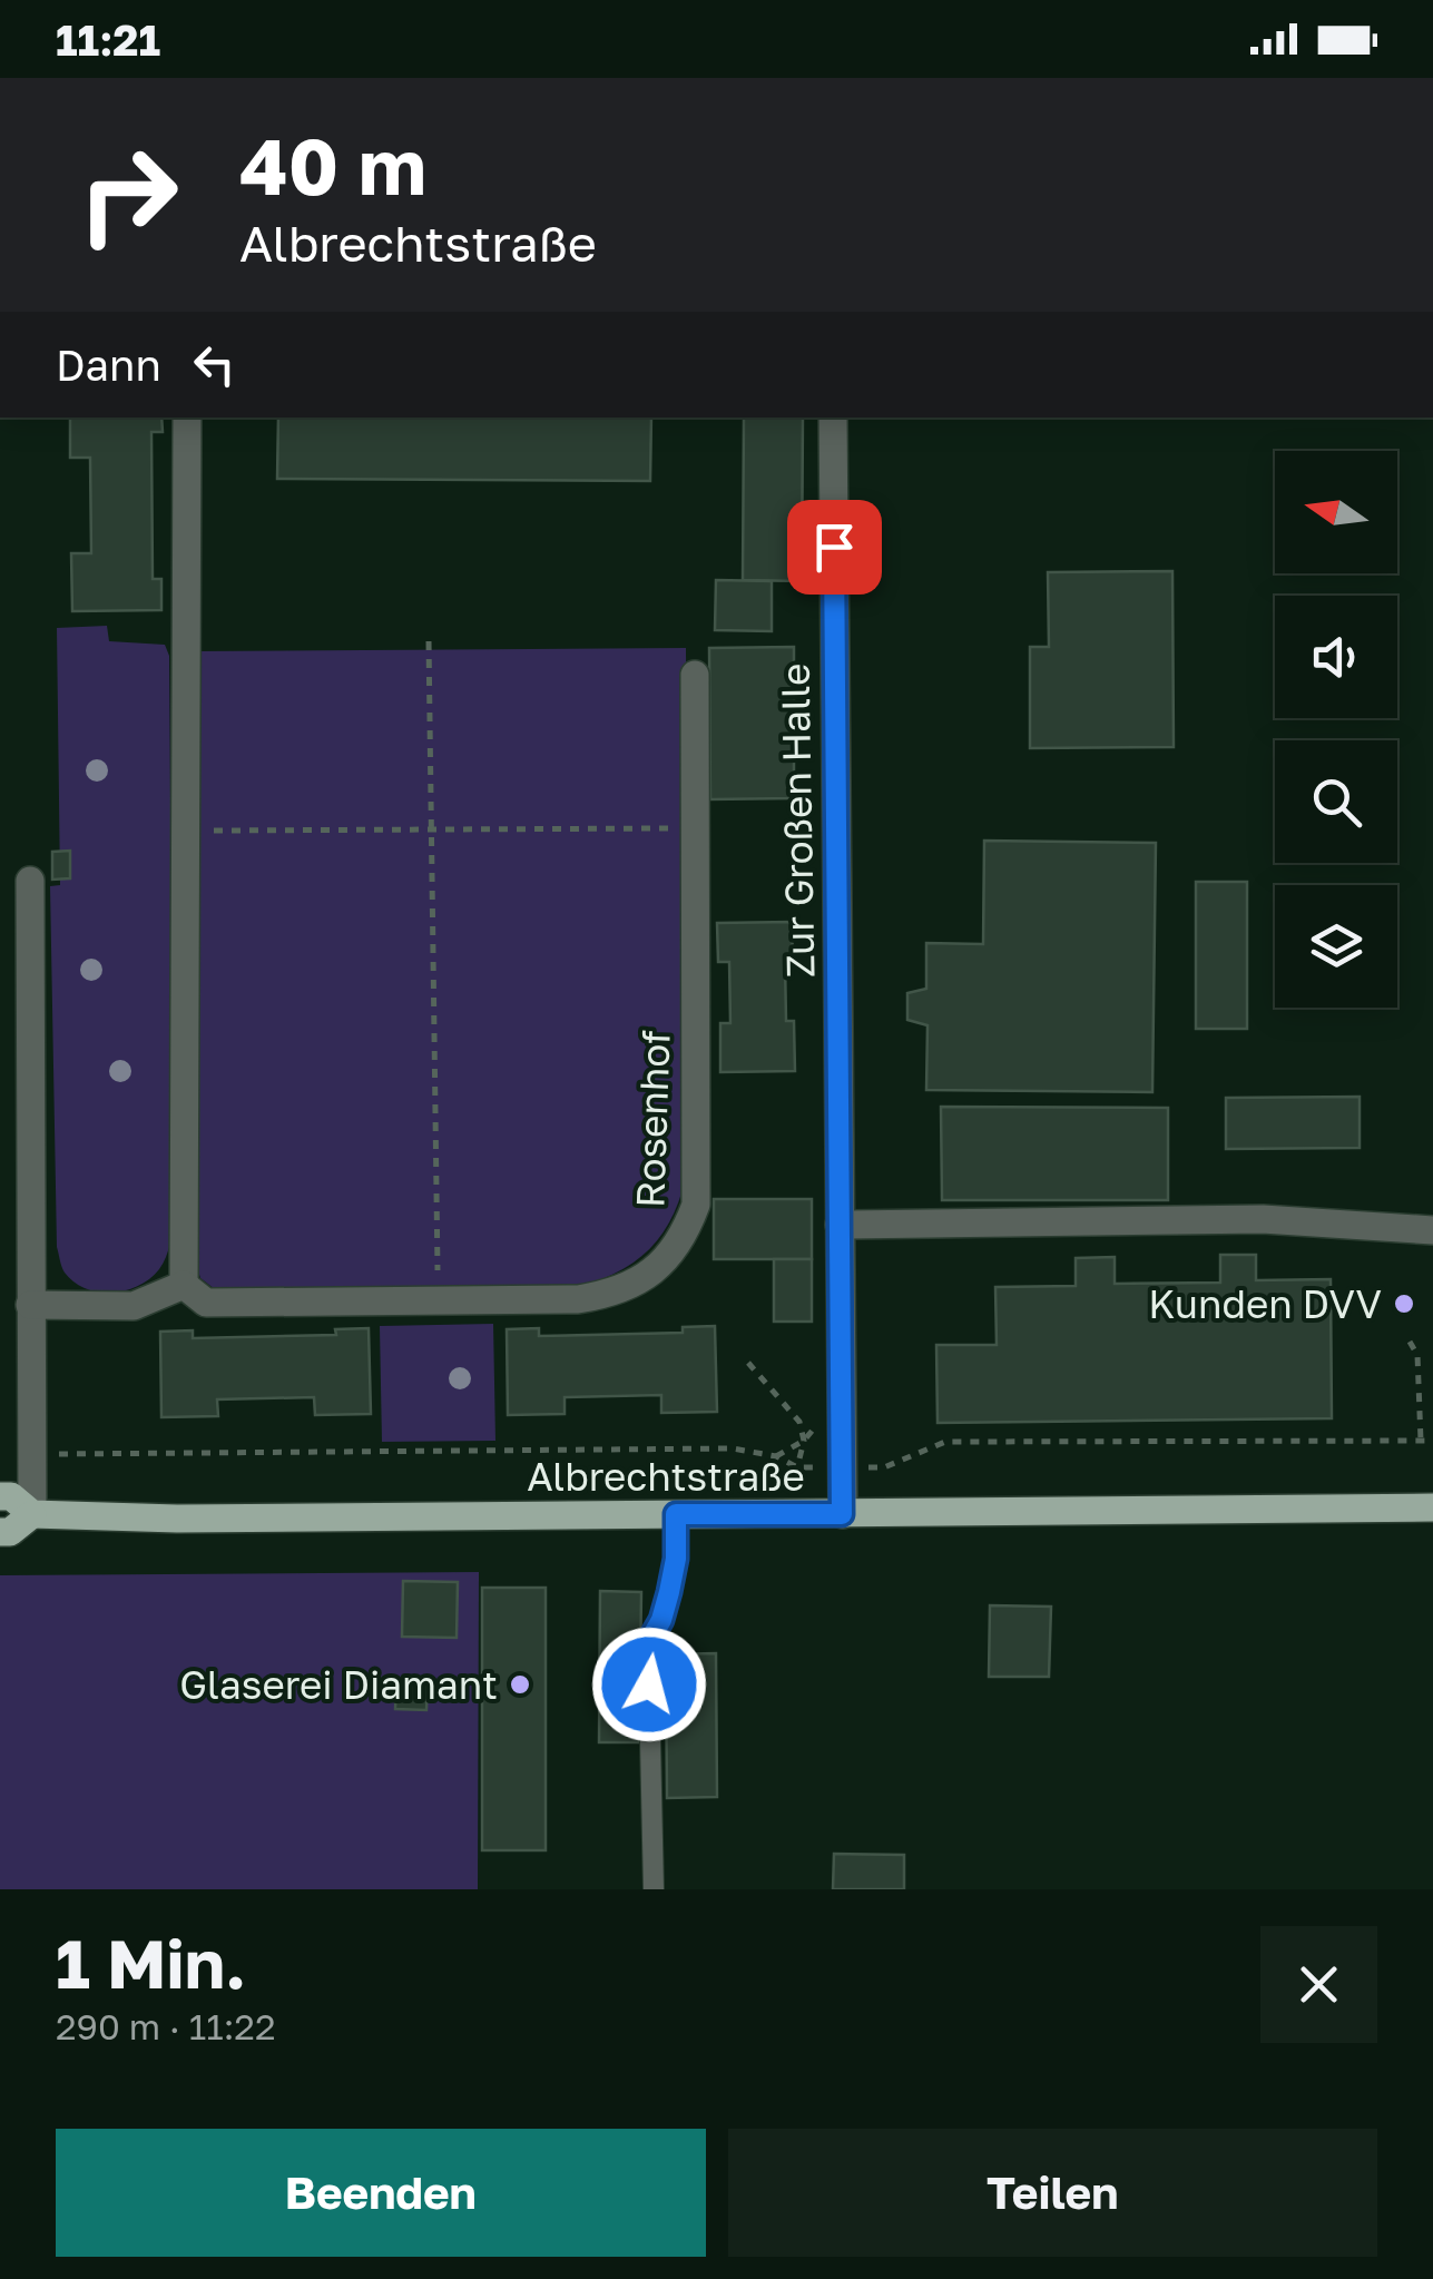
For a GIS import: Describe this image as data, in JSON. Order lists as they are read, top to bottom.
{
  "streets": {
    "main road": ["Albrechtstraße"],
    "street": ["Zur Großen Halle", "Rosenhof"]
  },
  "crossings": [
    ["Zur Großen Halle", "Albrechtstraße"]
  ],
  "places": ["Kunden DVV", "Glaserei Diamant"],
  "north": "left",
  "page": {
    "status": "11:21",
    "turn": ["40 m", "Albrechtstraße"],
    "then": "Dann",
    "heading": ["1 Min.", "290 m · 11:22"],
    "buttons": ["Beenden", "Teilen"]
  }
}
